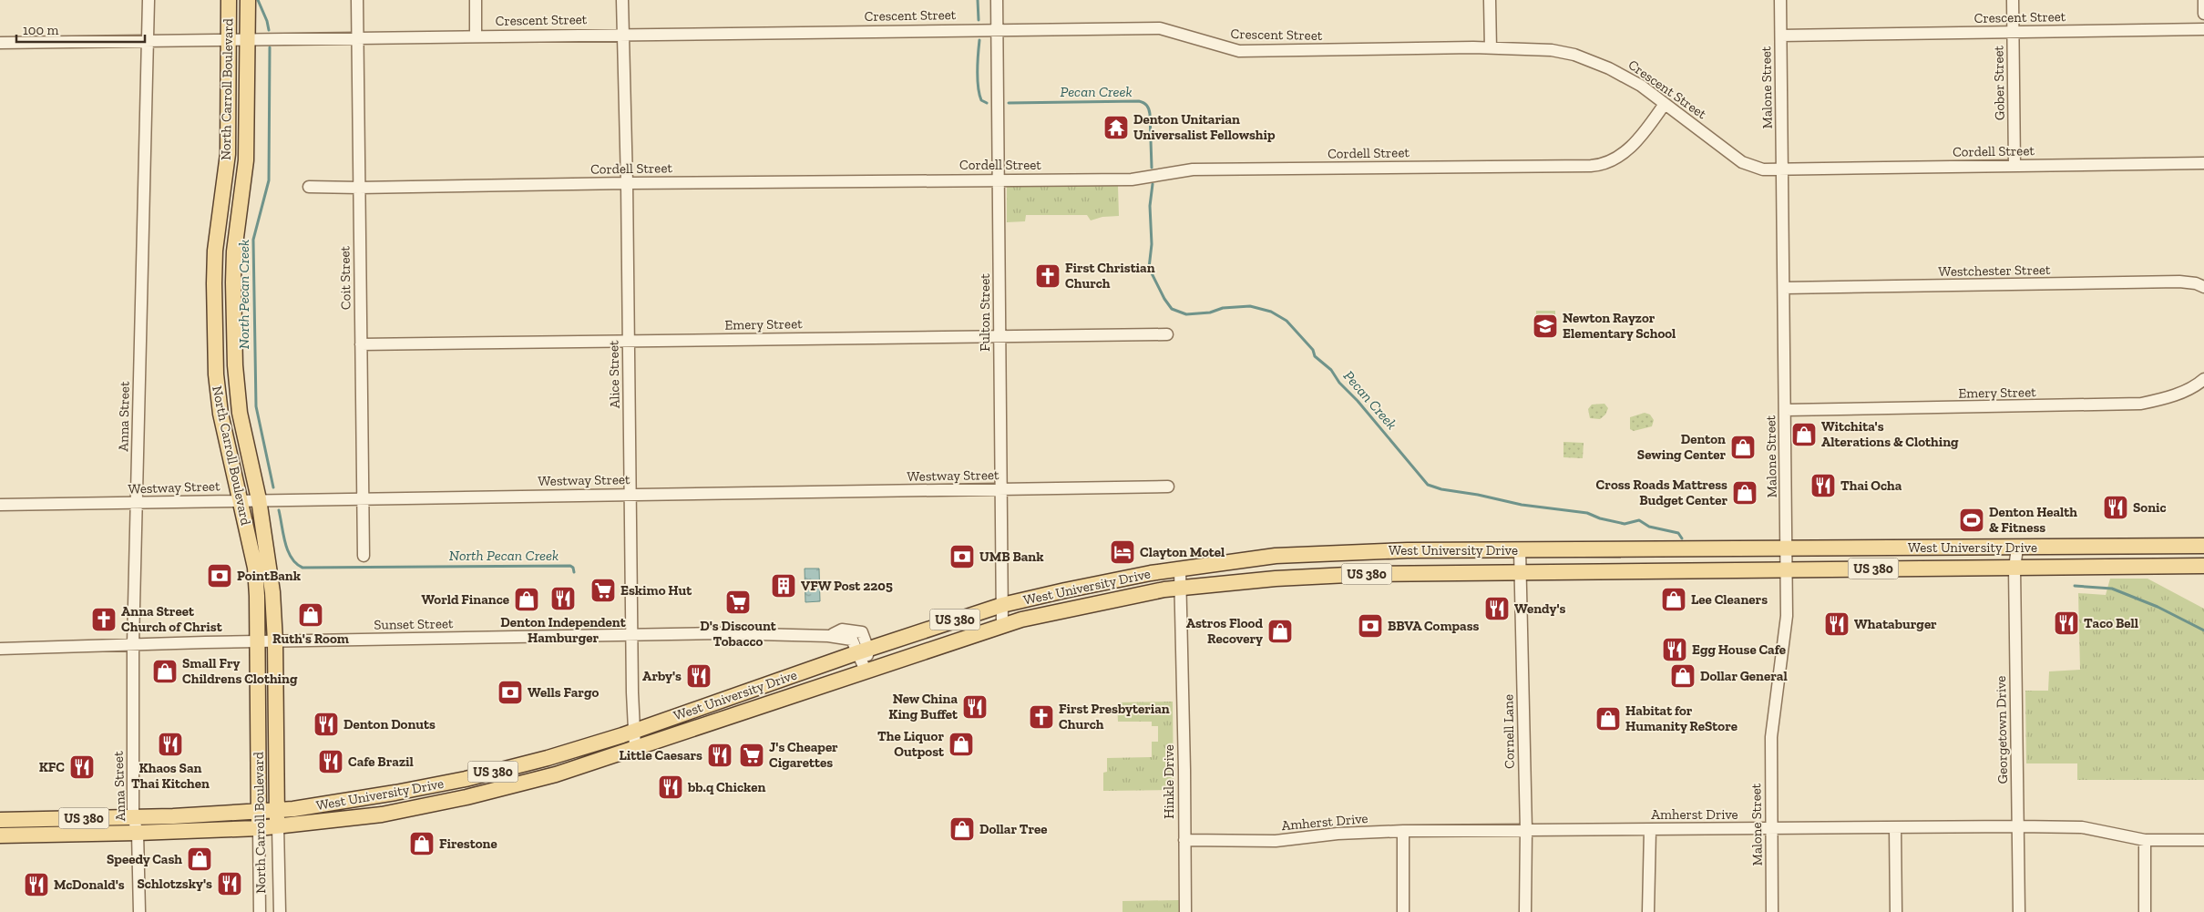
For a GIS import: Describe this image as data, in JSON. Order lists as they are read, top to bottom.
{
  "streets": {
    "main road": ["North Carroll Boulevard", "West University Drive", "US 380"],
    "street": [
      "Crescent Street",
      "Gober Street",
      "Malone Street",
      "Cordell Street",
      "Westchester Street",
      "Coit Street",
      "Fulton Street",
      "Emery Street",
      "Alice Street",
      "Anna Street",
      "Westway Street",
      "Sunset Street",
      "Georgetown Drive",
      "Cornell Lane",
      "Hinkle Drive",
      "Amherst Drive"
    ]
  },
  "crossings": [
    ["Crescent Street", "Gober Street"],
    ["Crescent Street", "Malone Street"],
    ["Crescent Street", "North Carroll Boulevard"],
    ["Crescent Street", "Cordell Street"],
    ["Crescent Street", "Coit Street"],
    ["Crescent Street", "Fulton Street"],
    ["Crescent Street", "Alice Street"],
    ["Crescent Street", "Anna Street"],
    ["Gober Street", "Cordell Street"],
    ["Malone Street", "Cordell Street"],
    ["Malone Street", "Westchester Street"],
    ["Malone Street", "Emery Street"],
    ["Malone Street", "West University Drive"],
    ["Malone Street", "Amherst Drive"],
    ["North Carroll Boulevard", "Westway Street"],
    ["North Carroll Boulevard", "West University Drive"],
    ["North Carroll Boulevard", "Sunset Street"],
    ["Cordell Street", "Coit Street"],
    ["Cordell Street", "Fulton Street"],
    ["Cordell Street", "Alice Street"],
    ["Coit Street", "Emery Street"],
    ["Coit Street", "Westway Street"],
    ["Fulton Street", "Emery Street"],
    ["Fulton Street", "Westway Street"],
    ["Fulton Street", "West University Drive"],
    ["Emery Street", "Alice Street"],
    ["Alice Street", "Westway Street"],
    ["Alice Street", "West University Drive"],
    ["Alice Street", "Sunset Street"],
    ["Anna Street", "Westway Street"],
    ["Anna Street", "West University Drive"],
    ["Anna Street", "Sunset Street"],
    ["West University Drive", "Sunset Street"],
    ["West University Drive", "Georgetown Drive"],
    ["West University Drive", "Cornell Lane"],
    ["West University Drive", "Hinkle Drive"],
    ["Georgetown Drive", "Amherst Drive"],
    ["Cornell Lane", "Amherst Drive"],
    ["Hinkle Drive", "Amherst Drive"]
  ],
  "water": ["Pecan Creek", "North Pecan Creek"],
  "places": {
    "temple": ["Denton Unitarian Universalist Fellowship"],
    "church": ["First Christian Church", "Anna Street Church of Christ", "First Presbyterian Church"],
    "school or university": ["Newton Rayzor Elementary School"],
    "shop": [
      "Witchita's Alterations & Clothing",
      "Denton Sewing Center",
      "Cross Roads Mattress Budget Center",
      "World Finance",
      "Lee Cleaners",
      "Ruth's Room",
      "Astros Flood Recovery",
      "Small Fry Childrens Clothing",
      "Dollar General",
      "Habitat for Humanity ReStore",
      "The Liquor Outpost",
      "Dollar Tree",
      "Firestone",
      "Speedy Cash"
    ],
    "restaurant": [
      "Thai Ocha",
      "Sonic",
      "Denton Independent Hamburger",
      "Wendy's",
      "Taco Bell",
      "Whataburger",
      "Egg House Cafe",
      "Arby's",
      "New China King Buffet",
      "Denton Donuts",
      "Khaos San Thai Kitchen",
      "Little Caesars",
      "Cafe Brazil",
      "KFC",
      "bb.q Chicken",
      "Schlotzsky's",
      "McDonald's"
    ],
    "sports": ["Denton Health & Fitness"],
    "hotel": ["Clayton Motel"],
    "bank": [
      "UMB Bank",
      "PointBank",
      "BBVA Compass",
      "Wells Fargo"
    ],
    "building": ["VFW Post 2205"],
    "supermarket": ["Eskimo Hut", "D's Discount Tobacco", "J's Cheaper Cigarettes"]
  },
  "scale_bar": "100 m"
}
